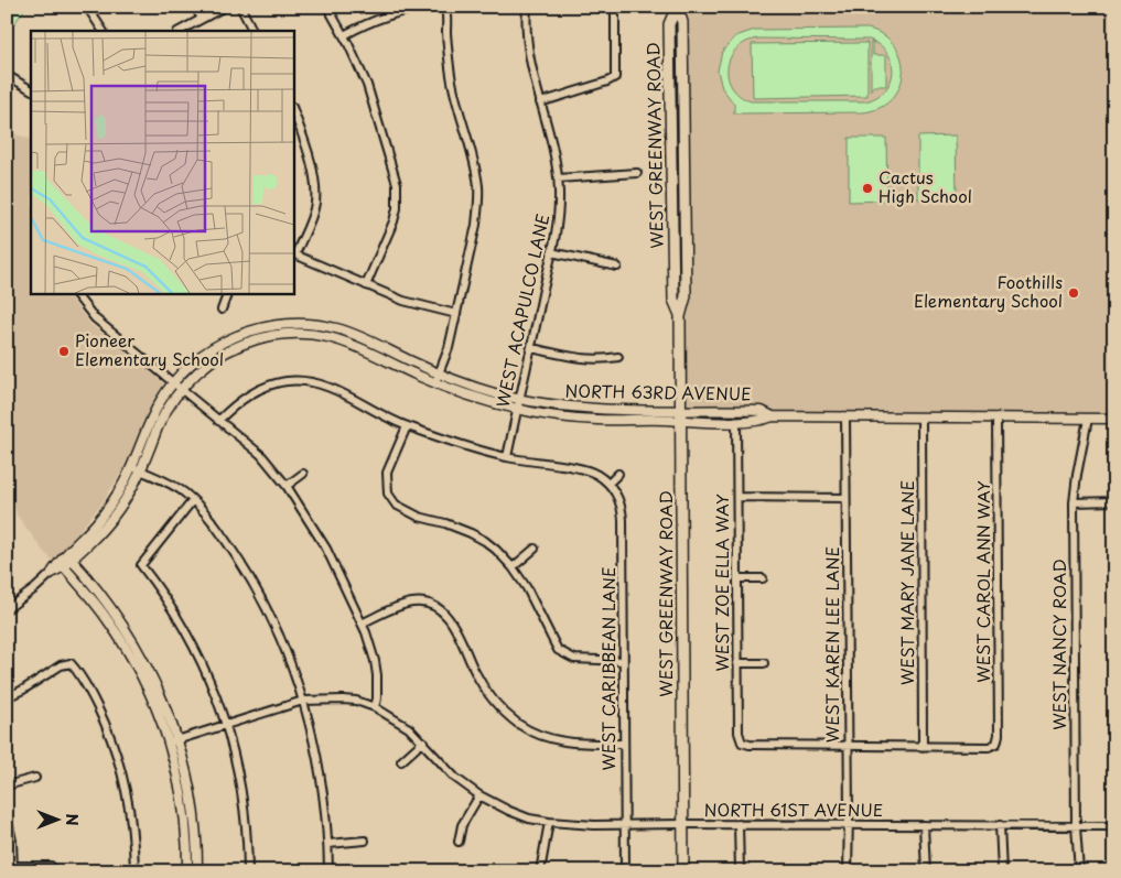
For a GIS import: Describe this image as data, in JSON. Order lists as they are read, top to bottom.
{
  "streets": {
    "main road": ["WEST GREENWAY ROAD"],
    "street": [
      "WEST ACAPULCO LANE",
      "NORTH 63RD AVENUE",
      "WEST CAROL ANN WAY",
      "WEST ZOE ELLA WAY",
      "WEST MARY JANE LANE",
      "WEST KAREN LEE LANE",
      "WEST NANCY ROAD",
      "WEST CARIBBEAN LANE",
      "NORTH 61ST AVENUE"
    ]
  },
  "crossings": [
    ["WEST GREENWAY ROAD", "NORTH 63RD AVENUE"],
    ["WEST GREENWAY ROAD", "NORTH 61ST AVENUE"],
    ["WEST ACAPULCO LANE", "NORTH 63RD AVENUE"],
    ["NORTH 63RD AVENUE", "WEST CAROL ANN WAY"],
    ["NORTH 63RD AVENUE", "WEST ZOE ELLA WAY"],
    ["NORTH 63RD AVENUE", "WEST MARY JANE LANE"],
    ["NORTH 63RD AVENUE", "WEST KAREN LEE LANE"],
    ["NORTH 63RD AVENUE", "WEST NANCY ROAD"],
    ["WEST CAROL ANN WAY", "WEST MARY JANE LANE"],
    ["WEST ZOE ELLA WAY", "WEST KAREN LEE LANE"],
    ["WEST KAREN LEE LANE", "NORTH 61ST AVENUE"],
    ["WEST NANCY ROAD", "NORTH 61ST AVENUE"],
    ["WEST CARIBBEAN LANE", "NORTH 61ST AVENUE"]
  ],
  "places": ["Cactus High School", "Foothills Elementary School", "Pioneer Elementary School"],
  "north": "right"
}
